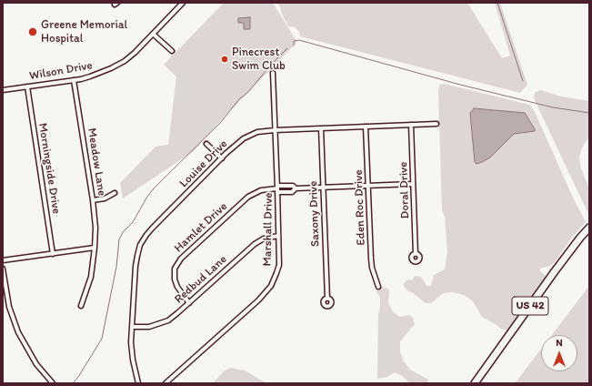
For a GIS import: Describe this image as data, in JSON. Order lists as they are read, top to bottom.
{
  "streets": {
    "main road": ["US 42"],
    "street": [
      "Wilson Drive",
      "Meadow Lane",
      "Louise Drive",
      "Morningside Drive",
      "Doral Drive",
      "Eden Roc Drive",
      "Saxony Drive",
      "Hamlet Drive",
      "Marshall Drive",
      "Redbud Lane"
    ]
  },
  "crossings": [
    ["Wilson Drive", "Meadow Lane"],
    ["Wilson Drive", "Morningside Drive"],
    ["Louise Drive", "Doral Drive"],
    ["Louise Drive", "Eden Roc Drive"],
    ["Louise Drive", "Saxony Drive"],
    ["Louise Drive", "Marshall Drive"],
    ["Louise Drive", "Redbud Lane"],
    ["Doral Drive", "Hamlet Drive"],
    ["Eden Roc Drive", "Hamlet Drive"],
    ["Saxony Drive", "Hamlet Drive"],
    ["Hamlet Drive", "Marshall Drive"],
    ["Hamlet Drive", "Redbud Lane"],
    ["Marshall Drive", "Redbud Lane"]
  ],
  "places": ["Greene Memorial Hospital", "Pinecrest Swim Club"],
  "north": "top"
}
